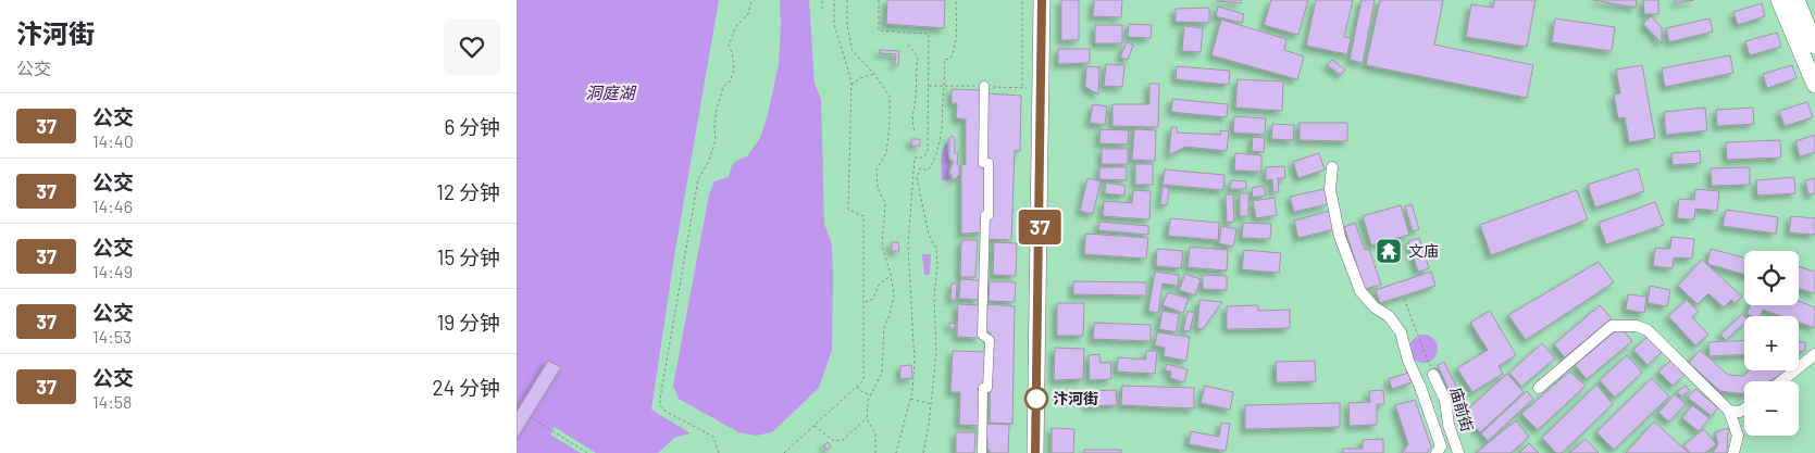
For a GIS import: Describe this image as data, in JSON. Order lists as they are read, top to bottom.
{
  "streets": {
    "street": ["庙前街"]
  },
  "water": ["洞庭湖"],
  "places": {
    "temple": ["文庙"],
    "other": ["汴河街"]
  },
  "lines": ["bus line 37"],
  "page": {
    "heading": ["汴河街", "公交"],
    "on_map": "37",
    "list": [
      {
        "mark": "37",
        "name": "公交",
        "note": "14:40",
        "value": "6 分钟"
      },
      {
        "mark": "37",
        "name": "公交",
        "note": "14:46",
        "value": "12 分钟"
      },
      {
        "mark": "37",
        "name": "公交",
        "note": "14:49",
        "value": "15 分钟"
      },
      {
        "mark": "37",
        "name": "公交",
        "note": "14:53",
        "value": "19 分钟"
      },
      {
        "mark": "37",
        "name": "公交",
        "note": "14:58",
        "value": "24 分钟"
      }
    ],
    "map_buttons": ["+", "−"]
  }
}
